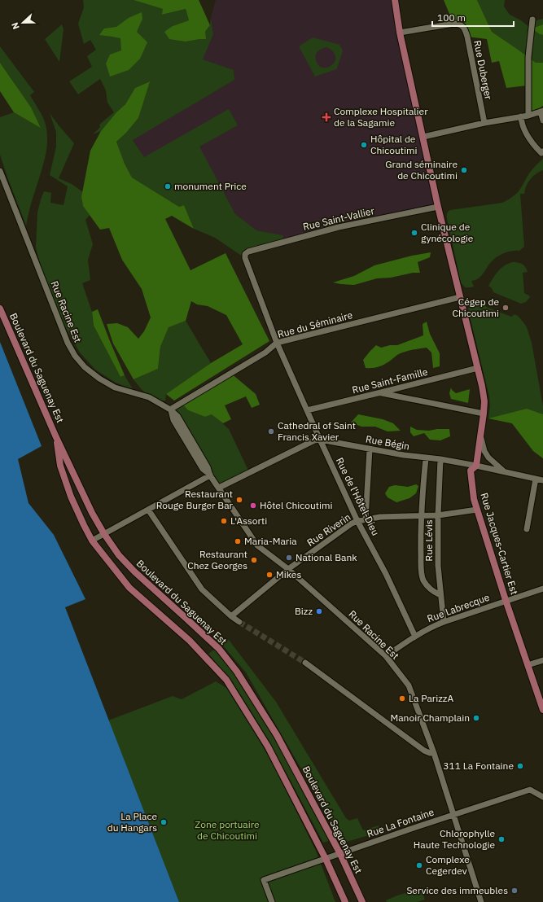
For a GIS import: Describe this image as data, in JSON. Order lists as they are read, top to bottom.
{
  "streets": {
    "main road": ["Boulevard du Saguenay Est", "Rue Jacques-Cartier Est"],
    "street": [
      "Rue Duberger",
      "Rue Saint-Vallier",
      "Rue Racine Est",
      "Rue du Séminaire",
      "Rue Saint-Famille",
      "Rue Bégin",
      "Rue de l'Hôtel-Dieu",
      "Rue Riverin",
      "Rue Lévis",
      "Rue Labrecque",
      "Rue La Fontaine"
    ]
  },
  "crossings": [
    ["Rue Duberger", "Rue Jacques-Cartier Est"],
    ["Rue Saint-Vallier", "Rue de l'Hôtel-Dieu"],
    ["Rue Saint-Vallier", "Rue Jacques-Cartier Est"],
    ["Rue Racine Est", "Rue du Séminaire"],
    ["Rue Racine Est", "Rue Riverin"],
    ["Rue Racine Est", "Rue Labrecque"],
    ["Rue Racine Est", "Rue La Fontaine"],
    ["Rue du Séminaire", "Rue de l'Hôtel-Dieu"],
    ["Rue du Séminaire", "Rue Jacques-Cartier Est"],
    ["Boulevard du Saguenay Est", "Rue La Fontaine"],
    ["Rue Saint-Famille", "Rue de l'Hôtel-Dieu"],
    ["Rue Saint-Famille", "Rue Jacques-Cartier Est"],
    ["Rue Bégin", "Rue de l'Hôtel-Dieu"],
    ["Rue Bégin", "Rue Lévis"],
    ["Rue Bégin", "Rue Jacques-Cartier Est"],
    ["Rue de l'Hôtel-Dieu", "Rue Riverin"],
    ["Rue de l'Hôtel-Dieu", "Rue Labrecque"],
    ["Rue Riverin", "Rue Lévis"],
    ["Rue Riverin", "Rue Jacques-Cartier Est"],
    ["Rue Lévis", "Rue Labrecque"],
    ["Rue Jacques-Cartier Est", "Rue Labrecque"]
  ],
  "parks": ["Zone portuaire de Chicoutimi"],
  "places": {
    "health": ["Complexe Hospitalier de la Sagamie"],
    "other": [
      "Hôpital de Chicoutimi",
      "Grand séminaire de Chicoutimi",
      "monument Price",
      "Clinique de gynécologie",
      "Cégep de Chicoutimi",
      "Cathedral of Saint Francis Xavier",
      "Restaurant Rouge Burger Bar",
      "Hôtel Chicoutimi",
      "L'Assorti",
      "Maria-Maria",
      "National Bank",
      "Restaurant Chez Georges",
      "Mikes",
      "Bizz",
      "La ParizzA",
      "Manoir Champlain",
      "311 La Fontaine",
      "La Place du Hangars",
      "Chlorophylle Haute Technologie",
      "Complexe Cegerdev",
      "Service des immeubles"
    ]
  },
  "scale_bar": "100 m",
  "north": "left"
}
